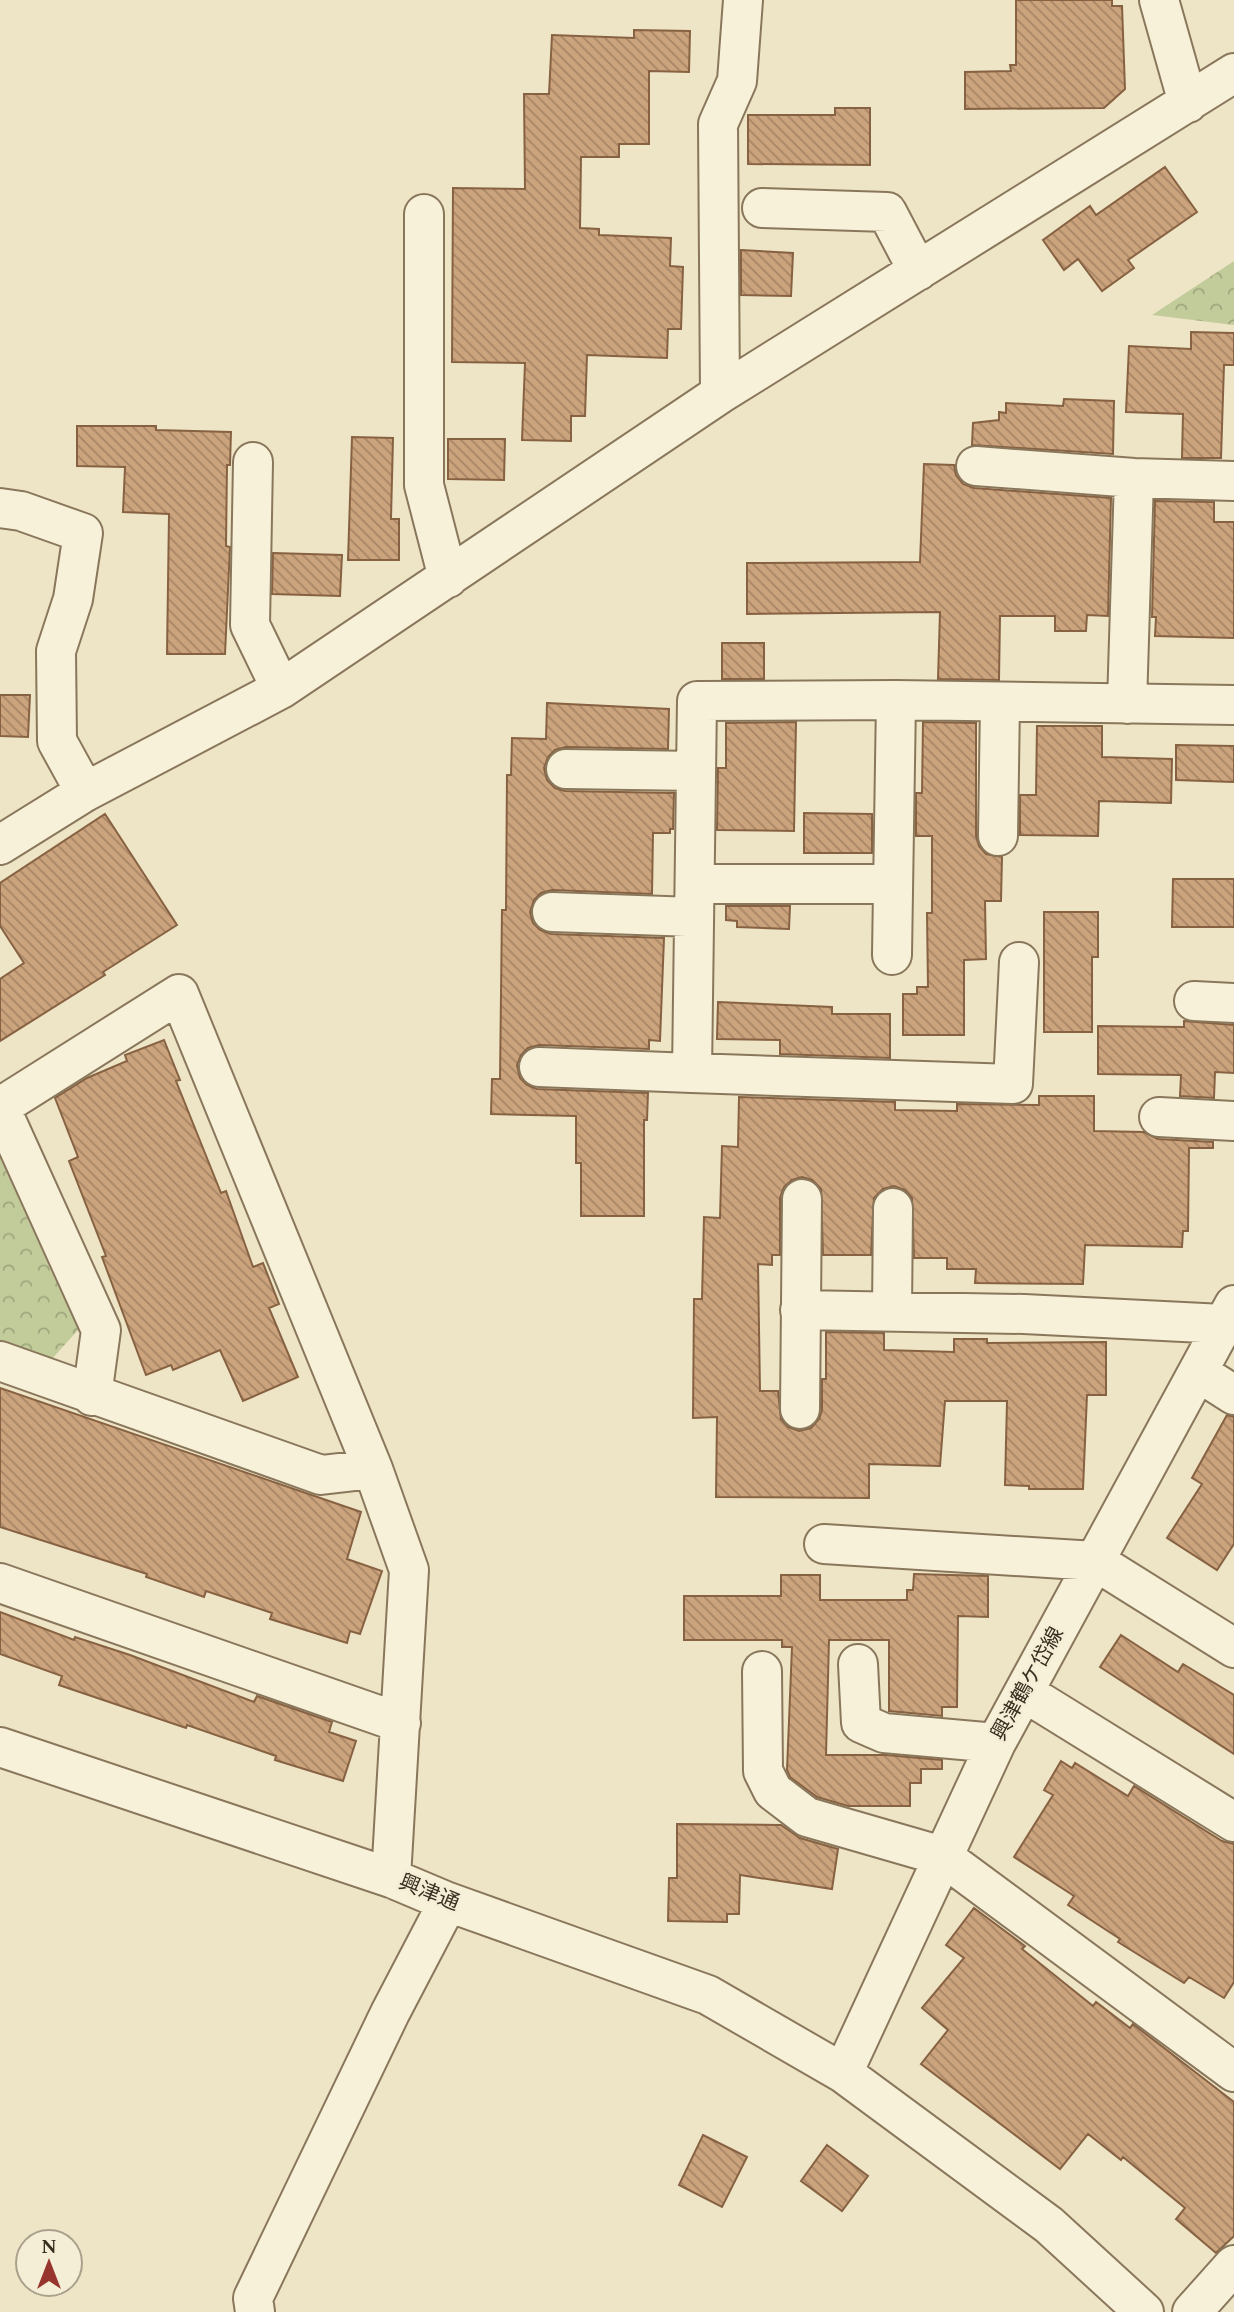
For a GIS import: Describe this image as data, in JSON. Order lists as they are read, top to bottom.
{
  "streets": {
    "street": ["興津鶴ケ岱線", "興津通"]
  },
  "crossings": [
    ["興津鶴ケ岱線", "興津通"]
  ],
  "north": "top"
}
